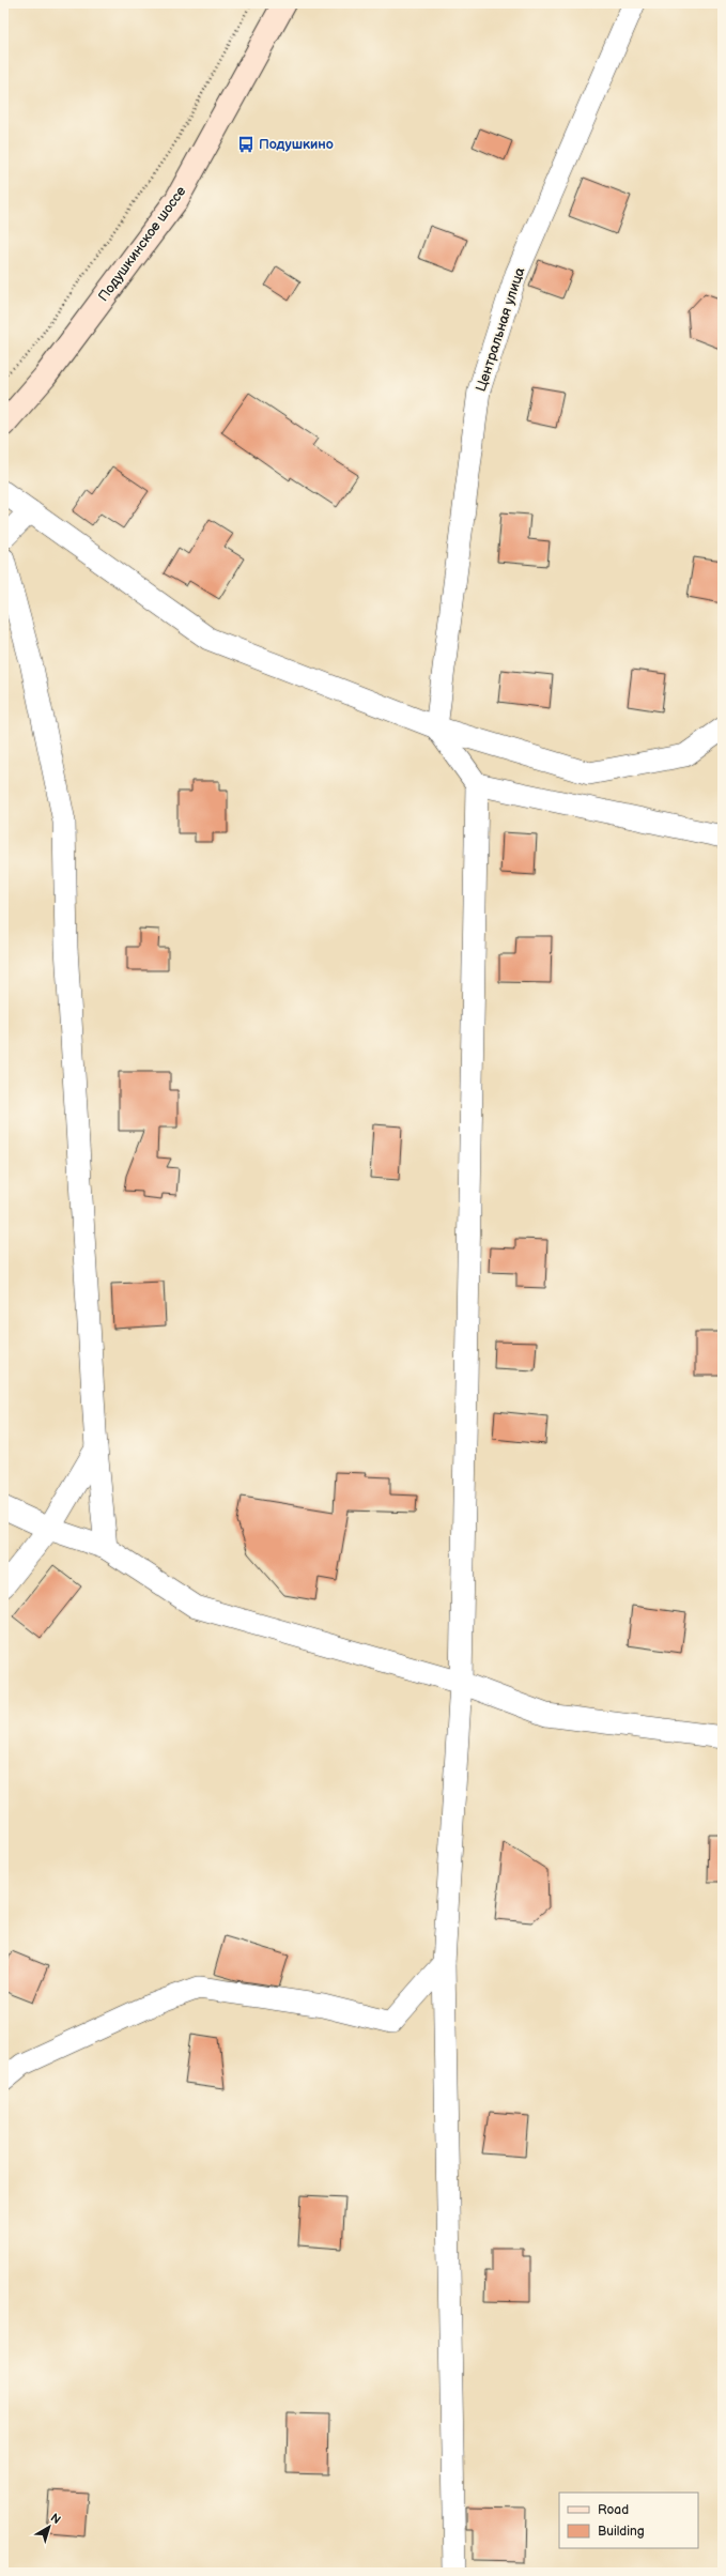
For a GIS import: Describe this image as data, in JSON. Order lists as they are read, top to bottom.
{
  "streets": {
    "main road": ["Подушкинское шоссе"],
    "street": ["Центральная улица"]
  },
  "places": {
    "bus stop": ["Подушкино"]
  },
  "legend": ["Road", "Building"],
  "north": "top right"
}
